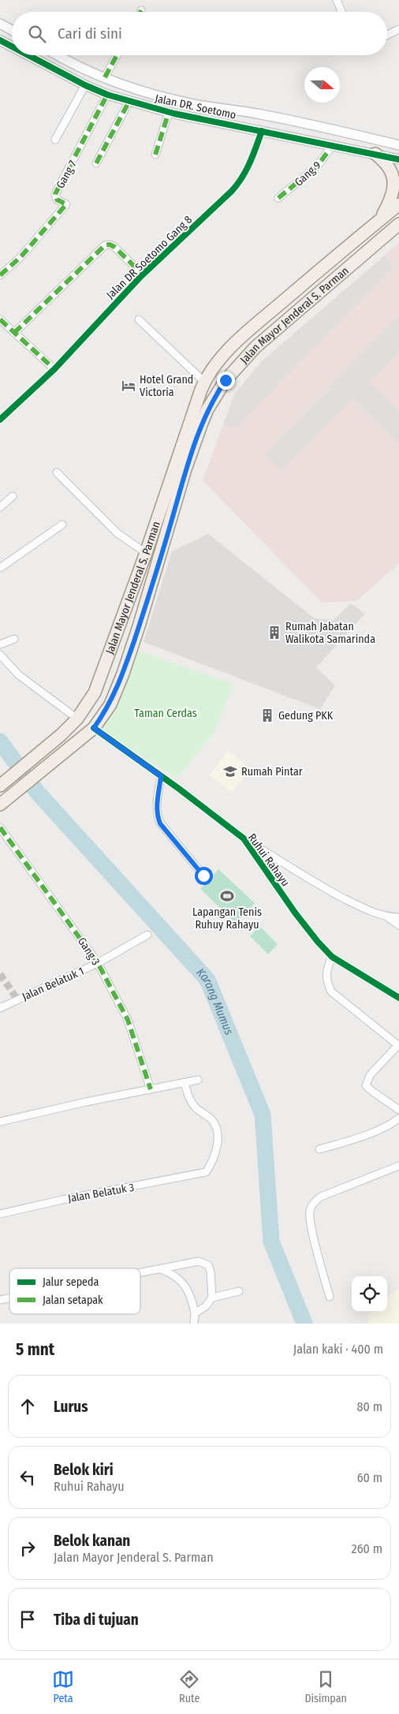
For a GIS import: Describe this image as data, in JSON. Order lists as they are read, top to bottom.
{
  "streets": {
    "main road": ["Jalan Mayor Jenderal S. Parman"],
    "street": [
      "Jalan DR. Soetomo",
      "Gang 9",
      "Gang 7",
      "Jalan DR Soetomo Gang 8",
      "Ruhui Rahayu",
      "Gang 3",
      "Jalan Belatuk 1",
      "Jalan Belatuk 3"
    ]
  },
  "crossings": [
    ["Jalan DR. Soetomo", "Gang 9"],
    ["Jalan DR. Soetomo", "Gang 7"],
    ["Jalan DR. Soetomo", "Jalan DR Soetomo Gang 8"],
    ["Jalan Mayor Jenderal S. Parman", "Ruhui Rahayu"],
    ["Gang 3", "Jalan Belatuk 1"]
  ],
  "water": ["Karang Mumus"],
  "parks": ["Taman Cerdas"],
  "places": {
    "hotel": ["Hotel Grand Victoria"],
    "building": ["Rumah Jabatan Walikota Samarinda", "Gedung PKK"],
    "school or university": ["Rumah Pintar"],
    "sports": ["Lapangan Tenis Ruhuy Rahayu"]
  },
  "legend": ["Jalur sepeda", "Jalan setapak"],
  "north": "right",
  "page": {
    "search": "Cari di sini",
    "heading": ["5 mnt", "Jalan kaki · 400 m"],
    "list": [
      ["Lurus", "80 m"],
      ["Belok kiri", "Ruhui Rahayu", "60 m"],
      ["Belok kanan", "Jalan Mayor Jenderal S. Parman", "260 m"],
      "Tiba di tujuan"
    ],
    "nav": ["Peta", "Rute", "Disimpan"]
  }
}
